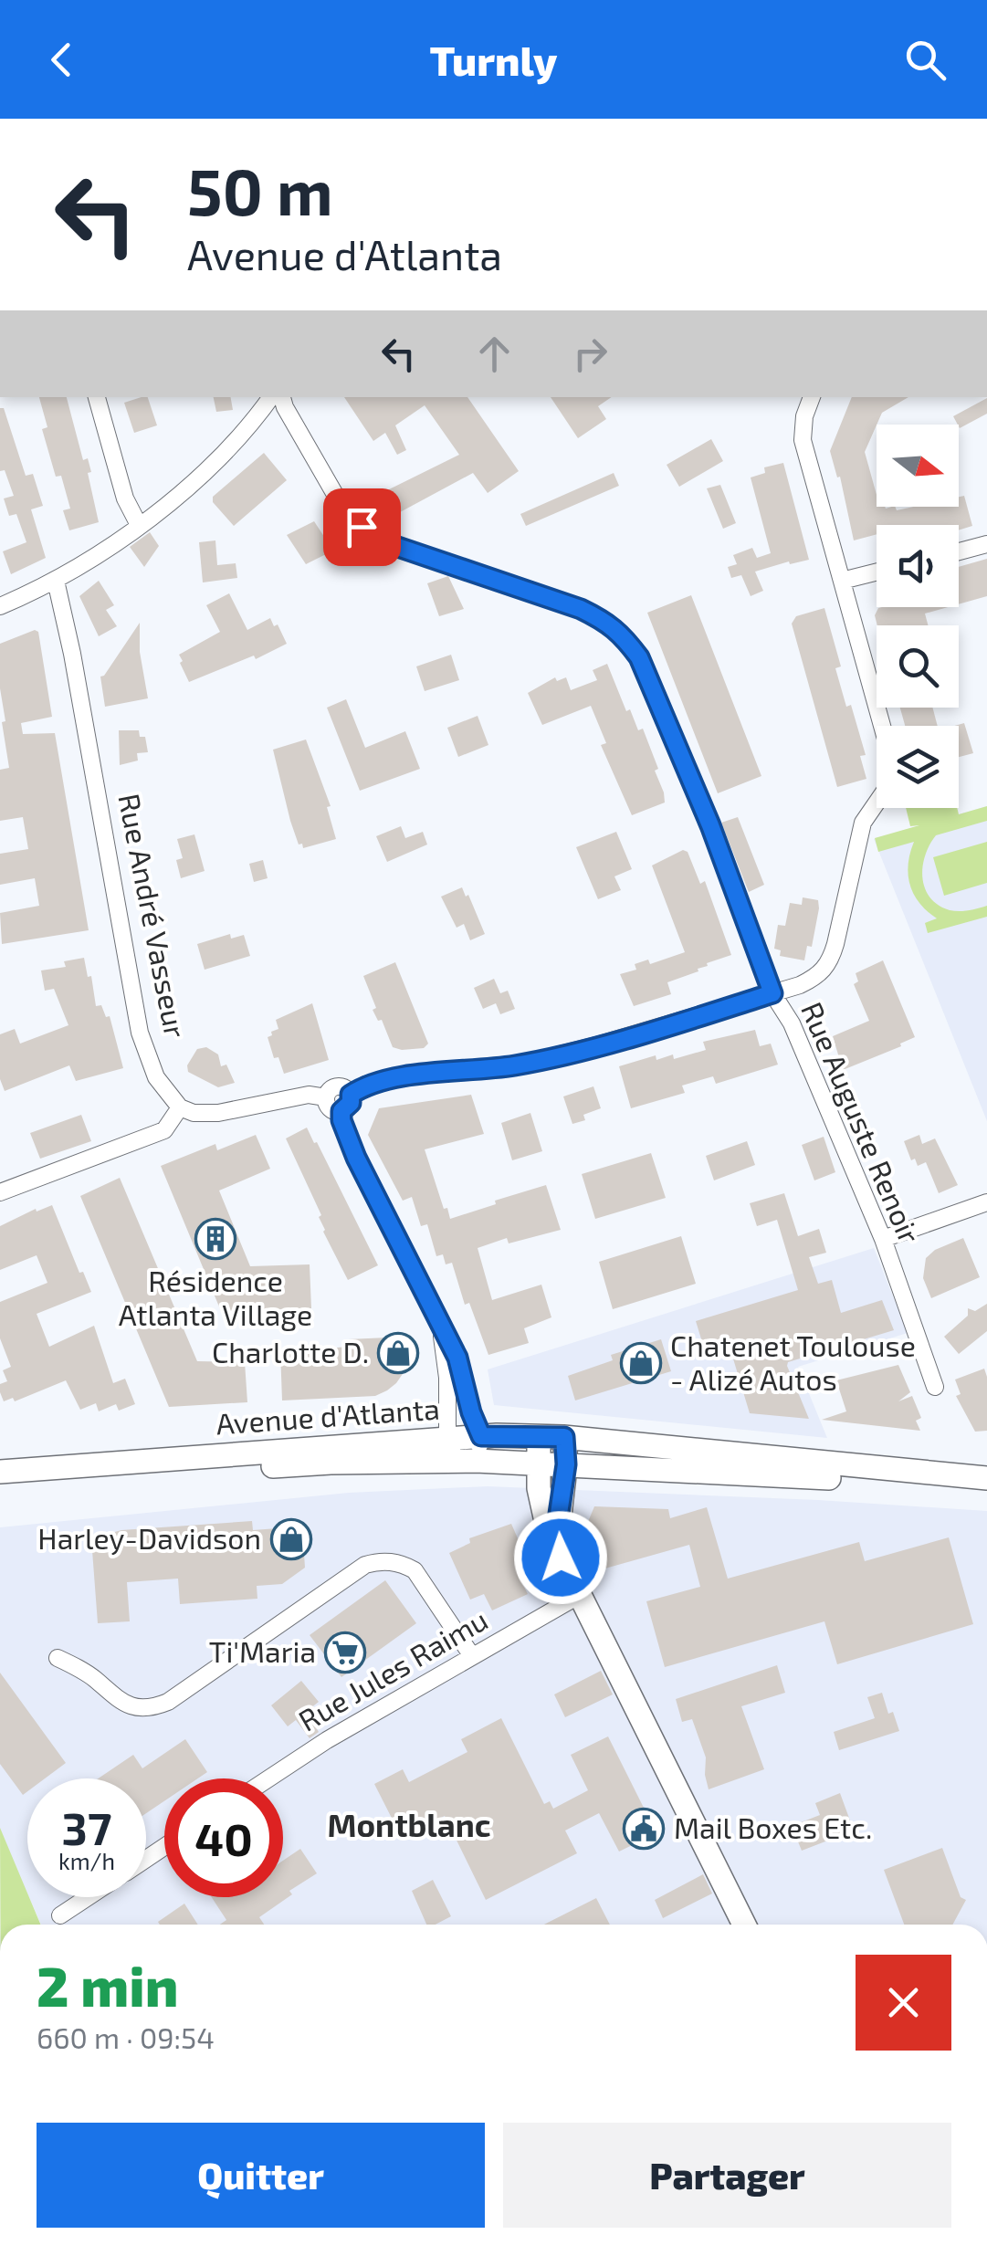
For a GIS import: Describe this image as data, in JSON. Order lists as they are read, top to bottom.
{
  "streets": {
    "main road": ["Avenue d'Atlanta"],
    "street": ["Rue André Vasseur", "Rue Auguste Renoir", "Rue Jules Raimu"]
  },
  "districts": ["Montblanc"],
  "places": {
    "building": ["Résidence Atlanta Village"],
    "shop": ["Charlotte D.", "Chatenet Toulouse - Alizé Autos", "Harley-Davidson"],
    "supermarket": ["Ti'Maria"],
    "public building": ["Mail Boxes Etc."]
  },
  "north": "right",
  "page": {
    "header": "Turnly",
    "turn": ["50 m", "Avenue d'Atlanta"],
    "speed": "37 km/h",
    "limit": "40",
    "heading": ["2 min", "660 m · 09:54"],
    "buttons": ["Quitter", "Partager"]
  }
}
